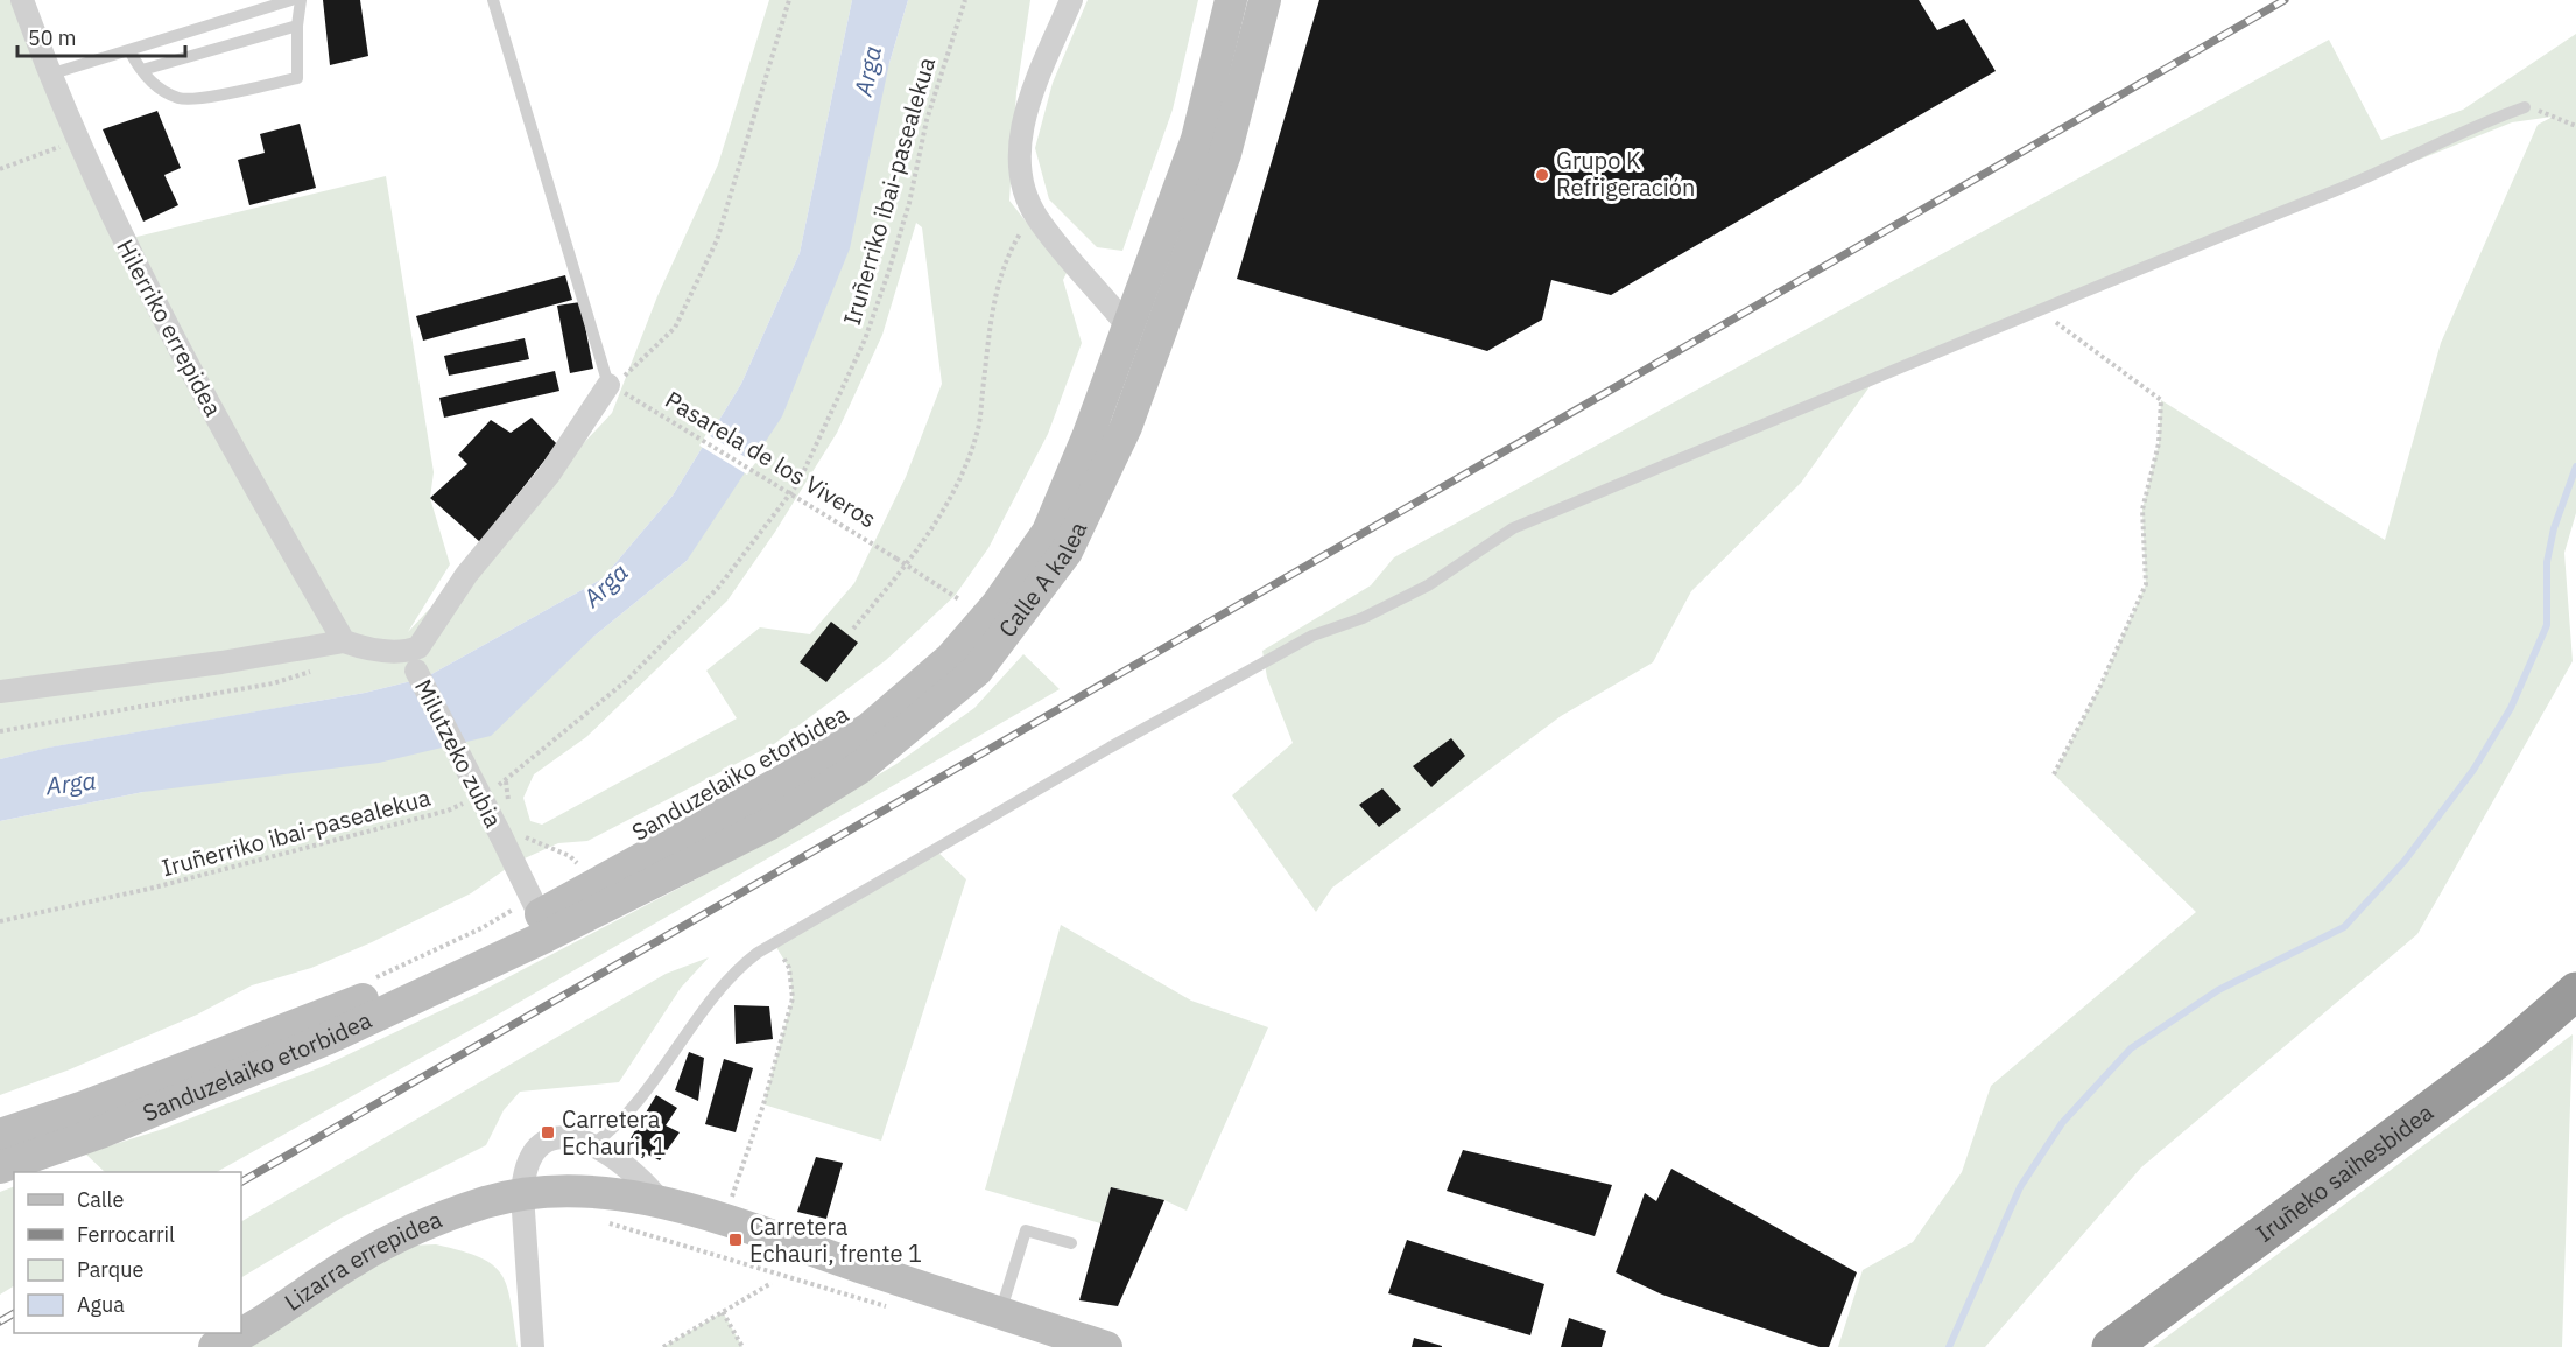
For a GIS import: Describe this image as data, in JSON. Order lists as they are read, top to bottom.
{
  "streets": {
    "highway": ["Iruñeko saihesbidea"],
    "main road": ["Calle A kalea", "Sanduzelaiko etorbidea", "Lizarra errepidea"],
    "street": ["Hilerriko errepidea", "Milutzeko zubia"],
    "path": ["Iruñerriko ibai-pasealekua", "Pasarela de los Viveros"]
  },
  "crossings": [
    ["Calle A kalea", "Milutzeko zubia"],
    ["Calle A kalea", "Sanduzelaiko etorbidea"],
    ["Milutzeko zubia", "Sanduzelaiko etorbidea"]
  ],
  "water": ["Arga"],
  "places": {
    "other": ["Grupo K Refrigeración"],
    "transit": ["Carretera Echauri, 1", "Carretera Echauri, frente 1"]
  },
  "legend": [
    "Calle",
    "Ferrocarril",
    "Parque",
    "Agua"
  ],
  "scale_bar": "50 m"
}
